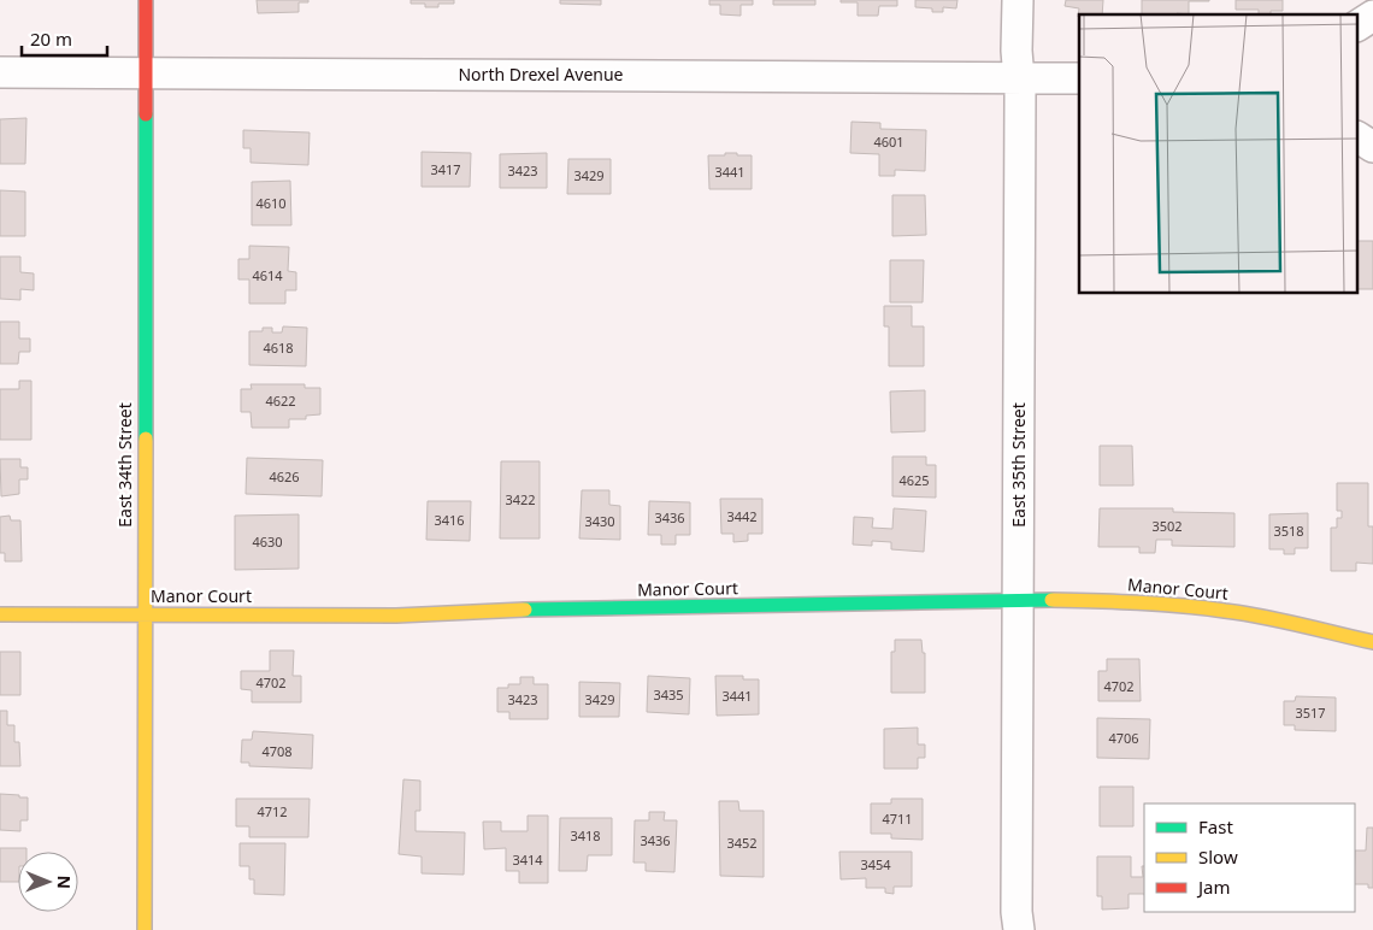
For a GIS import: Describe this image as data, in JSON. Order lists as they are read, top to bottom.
{
  "streets": {
    "street": [
      "North Drexel Avenue",
      "East 34th Street",
      "East 35th Street",
      "Manor Court"
    ]
  },
  "crossings": [
    ["North Drexel Avenue", "East 34th Street"],
    ["North Drexel Avenue", "East 35th Street"],
    ["East 34th Street", "Manor Court"],
    ["East 35th Street", "Manor Court"]
  ],
  "house_numbers": [
    "4601",
    "3417",
    "3423",
    "3441",
    "3429",
    "4610",
    "4614",
    "4618",
    "4622",
    "4626",
    "4625",
    "3422",
    "3442",
    "3436",
    "3416",
    "3430",
    "3502",
    "3518",
    "4630",
    "4702",
    "4702",
    "3435",
    "3441",
    "3423",
    "3429",
    "3517",
    "4706",
    "4708",
    "4712",
    "4711",
    "3418",
    "3436",
    "3452",
    "3414",
    "3454"
  ],
  "legend": ["Fast", "Slow", "Jam"],
  "scale_bar": "20 m",
  "north": "right"
}
